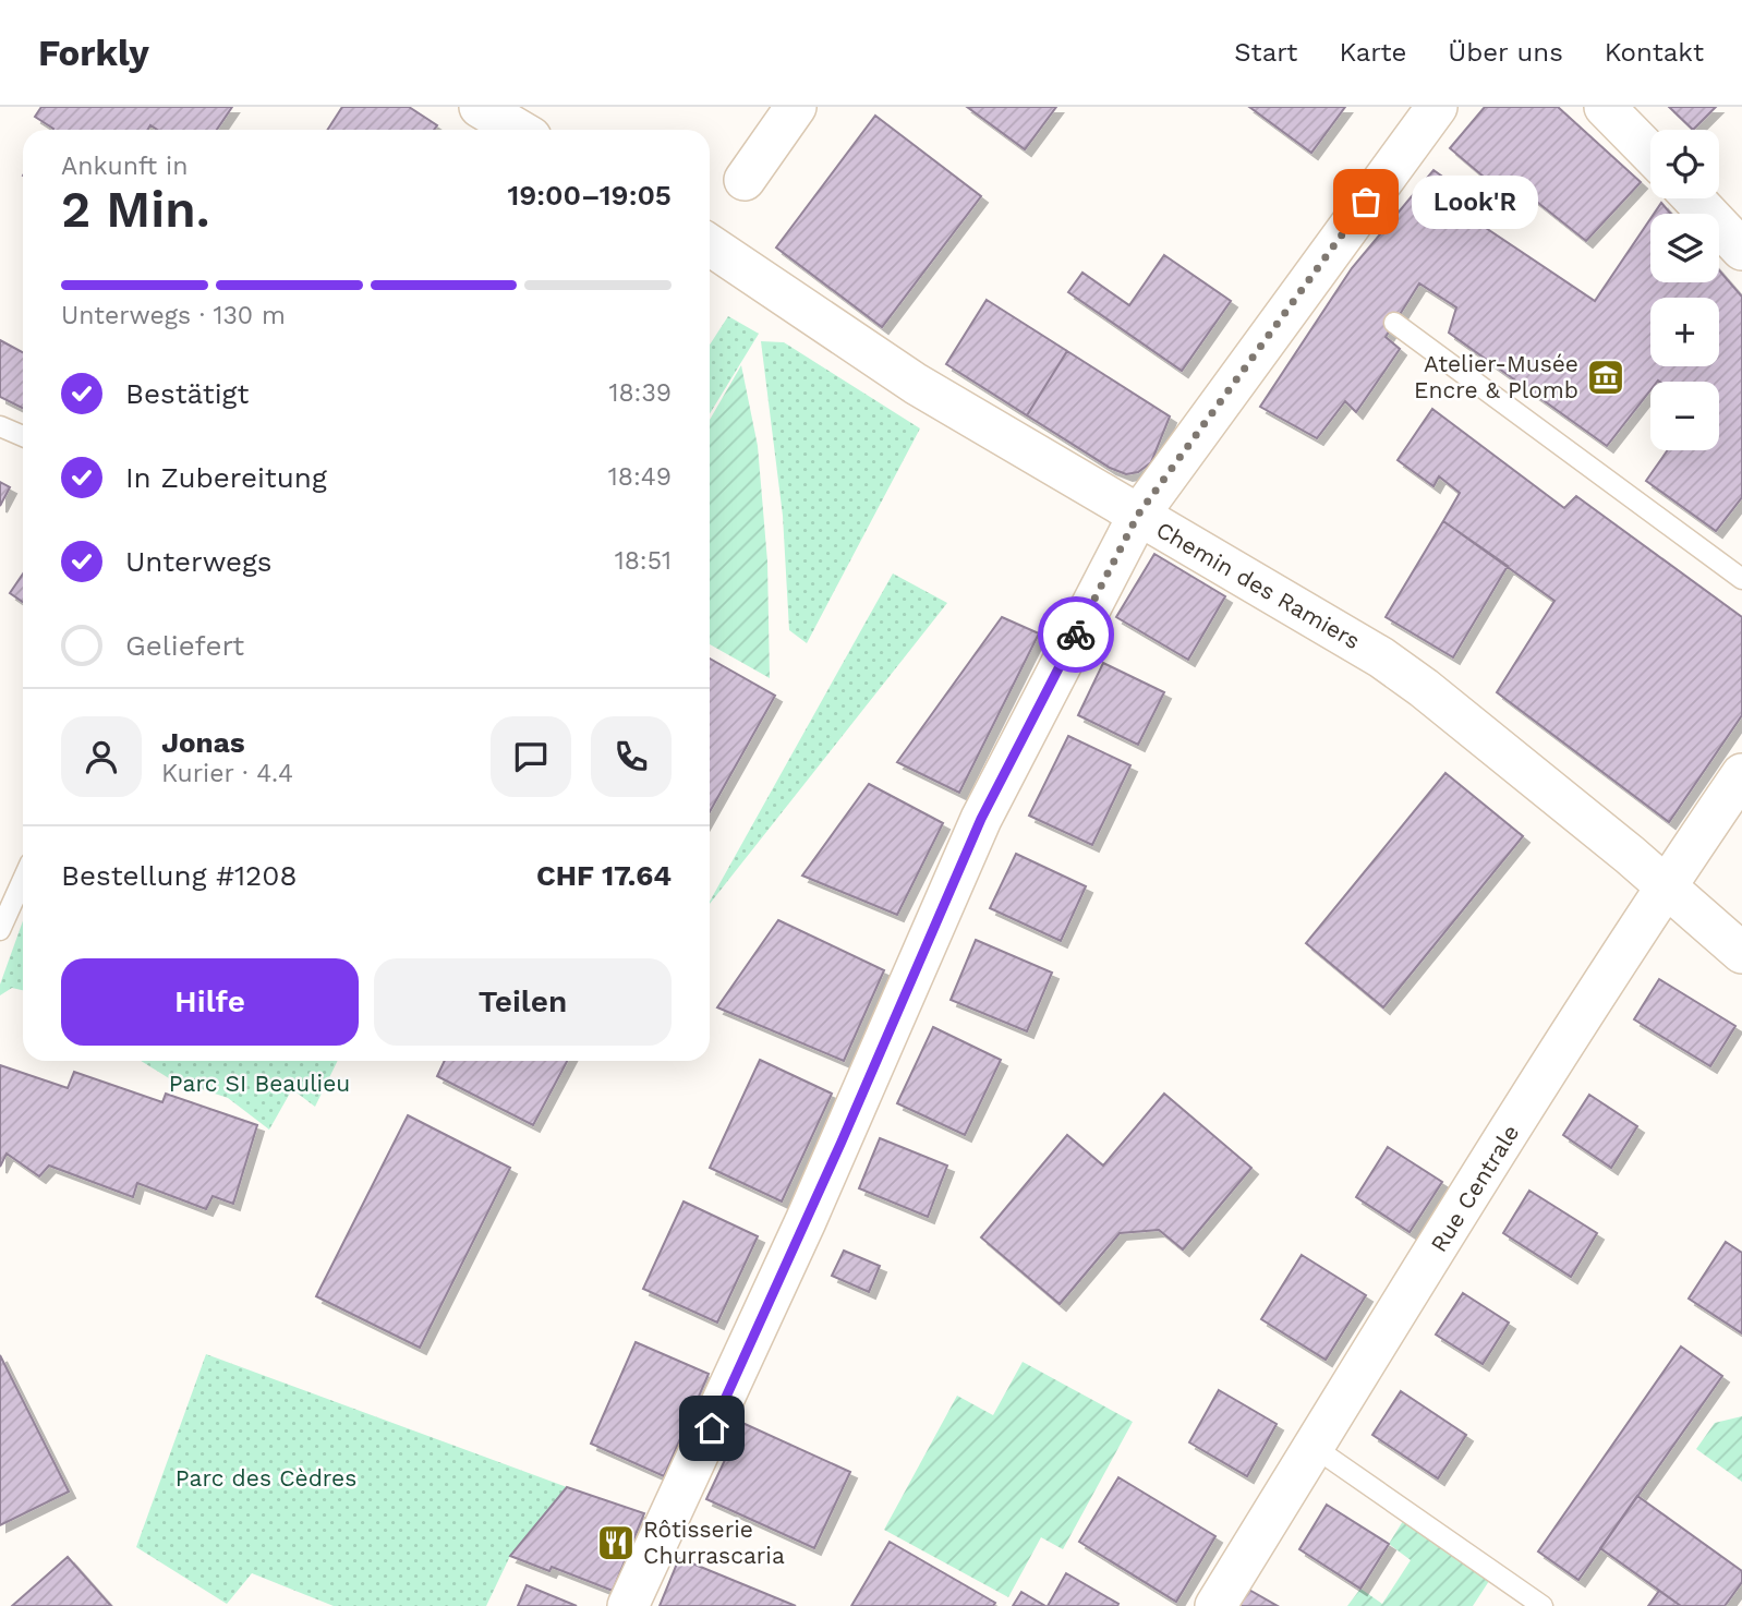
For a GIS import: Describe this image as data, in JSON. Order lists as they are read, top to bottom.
{
  "streets": {
    "street": ["Chemin des Ramiers", "Rue Centrale"]
  },
  "crossings": [
    ["Chemin des Ramiers", "Rue Centrale"]
  ],
  "parks": ["Parc SI Beaulieu", "Parc des Cèdres"],
  "places": {
    "other": ["Look'R"],
    "museum": ["Atelier-Musée Encre & Plomb"],
    "restaurant": ["Rôtisserie Churrascaria"]
  },
  "page": {
    "header": "Forkly",
    "nav": [
      "Start",
      "Karte",
      "Über uns",
      "Kontakt"
    ],
    "map_buttons": ["+", "−"],
    "heading": ["2 Min.", "Ankunft in", "19:00–19:05"],
    "panel": [
      "Jonas",
      "Kurier · 4.4",
      "Bestellung #1208",
      "CHF 17.64"
    ],
    "bubble": "Look'R",
    "bar": "Unterwegs · 130 m",
    "list": [
      ["Bestätigt", "18:39"],
      ["In Zubereitung", "18:49"],
      ["Unterwegs", "18:51"],
      "Geliefert"
    ],
    "buttons": ["Hilfe", "Teilen"]
  }
}
